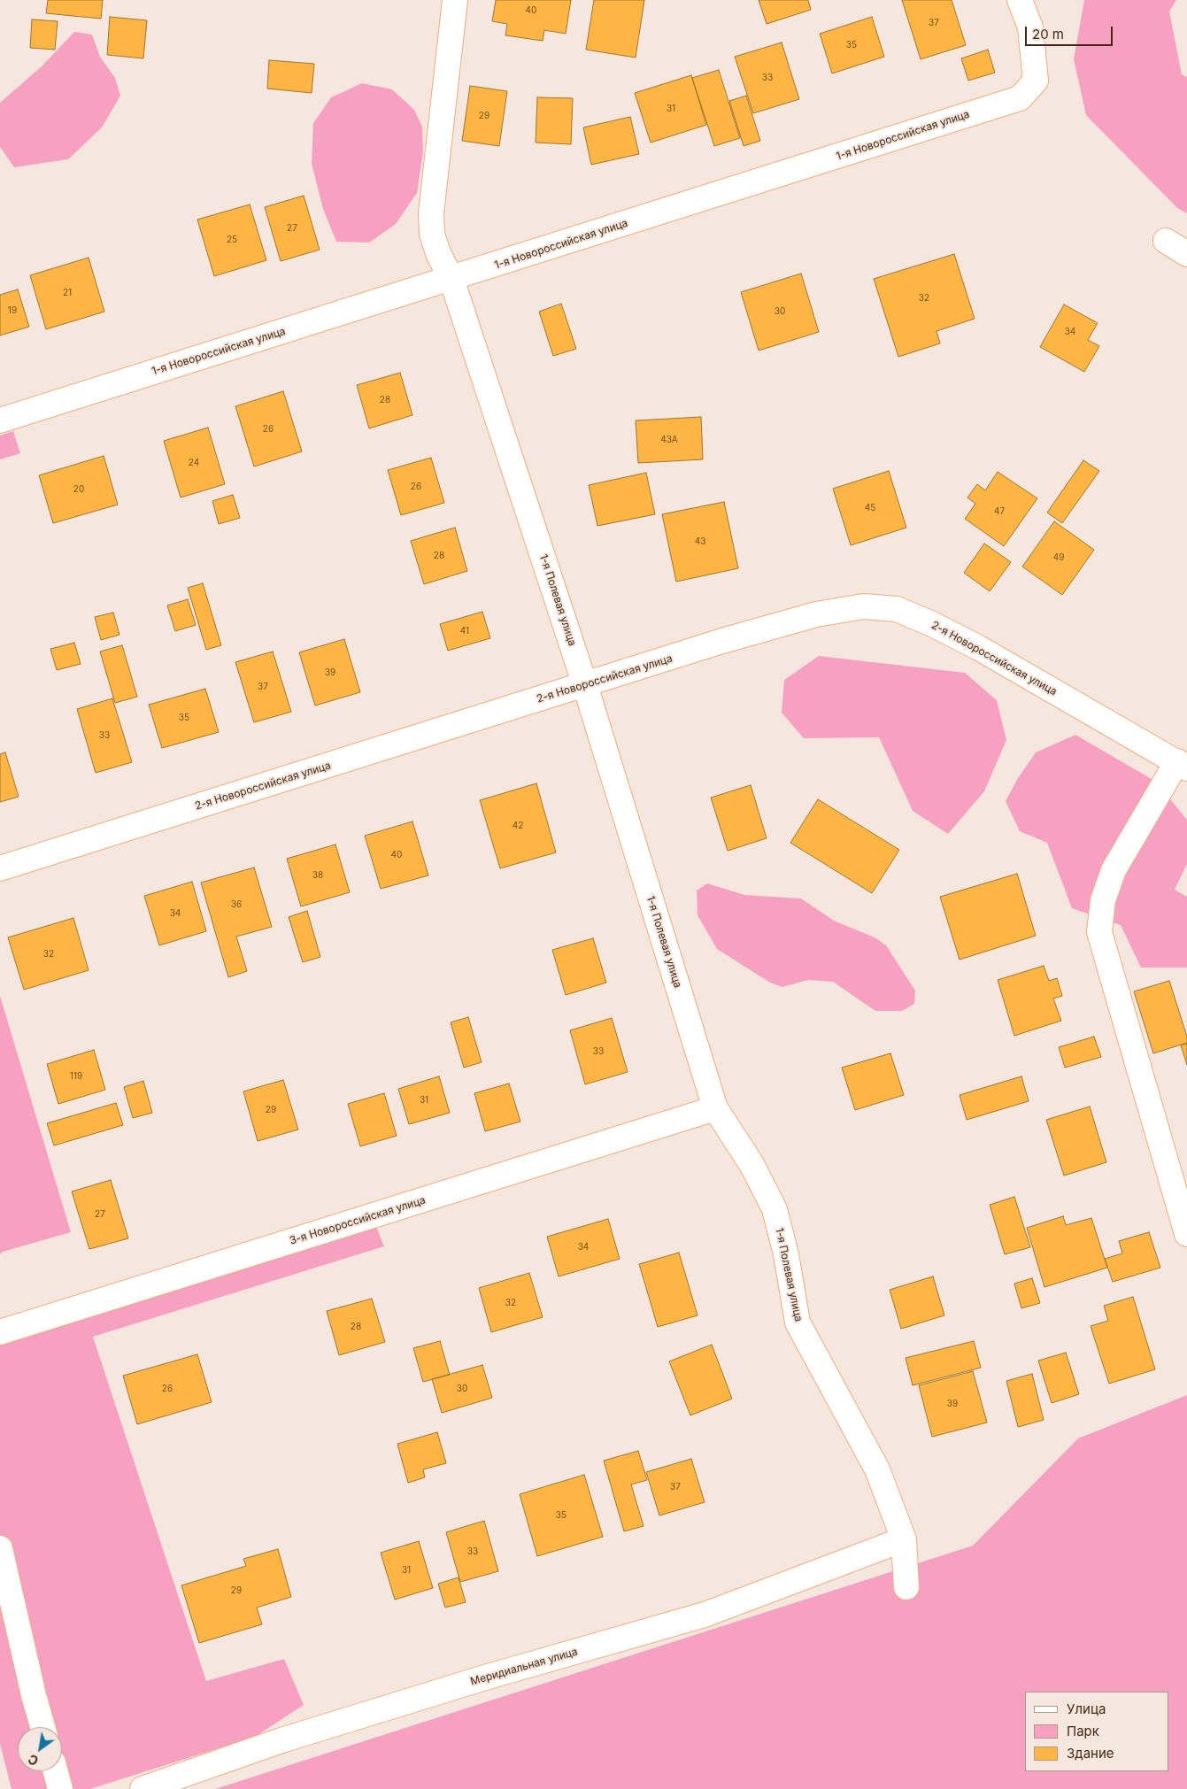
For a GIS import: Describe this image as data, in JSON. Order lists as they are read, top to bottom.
{
  "streets": {
    "street": [
      "1-я Новороссийская улица",
      "1-я Полевая улица",
      "2-я Новороссийская улица",
      "3-я Новороссийская улица",
      "Меридиальная улица"
    ]
  },
  "crossings": [
    ["1-я Новороссийская улица", "1-я Полевая улица"],
    ["1-я Полевая улица", "2-я Новороссийская улица"],
    ["1-я Полевая улица", "3-я Новороссийская улица"],
    ["1-я Полевая улица", "Меридиальная улица"]
  ],
  "house_numbers": [
    "40",
    "37",
    "35",
    "33",
    "31",
    "29",
    "27",
    "25",
    "21",
    "32",
    "19",
    "30",
    "34",
    "28",
    "26",
    "43А",
    "24",
    "26",
    "20",
    "45",
    "47",
    "43",
    "28",
    "49",
    "41",
    "39",
    "37",
    "35",
    "33",
    "42",
    "40",
    "38",
    "36",
    "34",
    "32",
    "33",
    "119",
    "31",
    "29",
    "27",
    "34",
    "32",
    "28",
    "26",
    "30",
    "39",
    "37",
    "35",
    "33",
    "31",
    "29"
  ],
  "legend": ["Улица", "Парк", "Здание"],
  "scale_bar": "20 m",
  "north": "bottom left"
}
